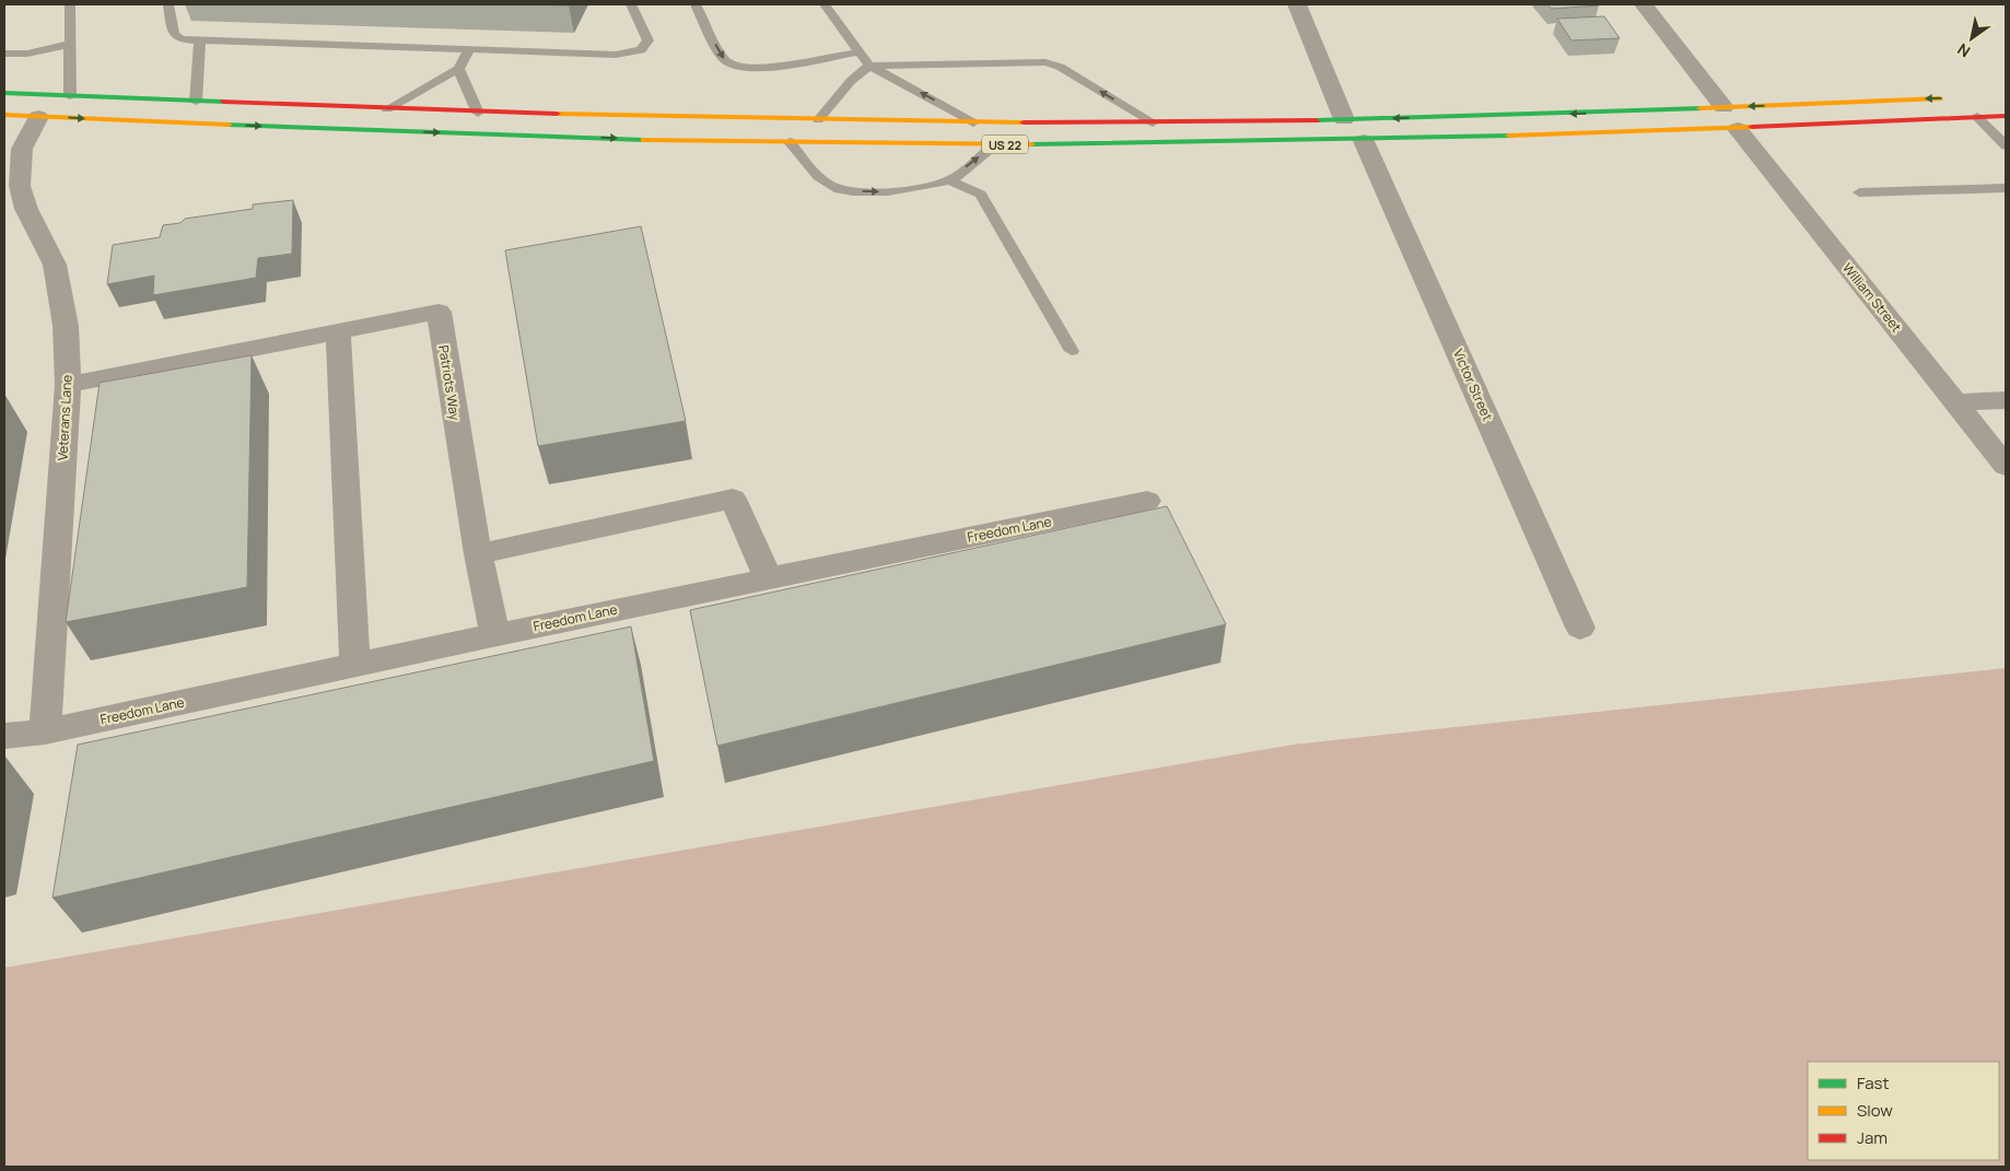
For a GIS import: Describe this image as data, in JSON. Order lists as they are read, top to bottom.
{
  "streets": {
    "highway": ["US 22"],
    "street": [
      "William Street",
      "Patriots Way",
      "Victor Street",
      "Veterans Lane",
      "Freedom Lane"
    ]
  },
  "crossings": [
    ["US 22", "William Street"],
    ["US 22", "Victor Street"],
    ["US 22", "Veterans Lane"],
    ["Patriots Way", "Veterans Lane"],
    ["Patriots Way", "Freedom Lane"],
    ["Veterans Lane", "Freedom Lane"]
  ],
  "legend": ["Fast", "Slow", "Jam"],
  "north": "bottom left"
}
